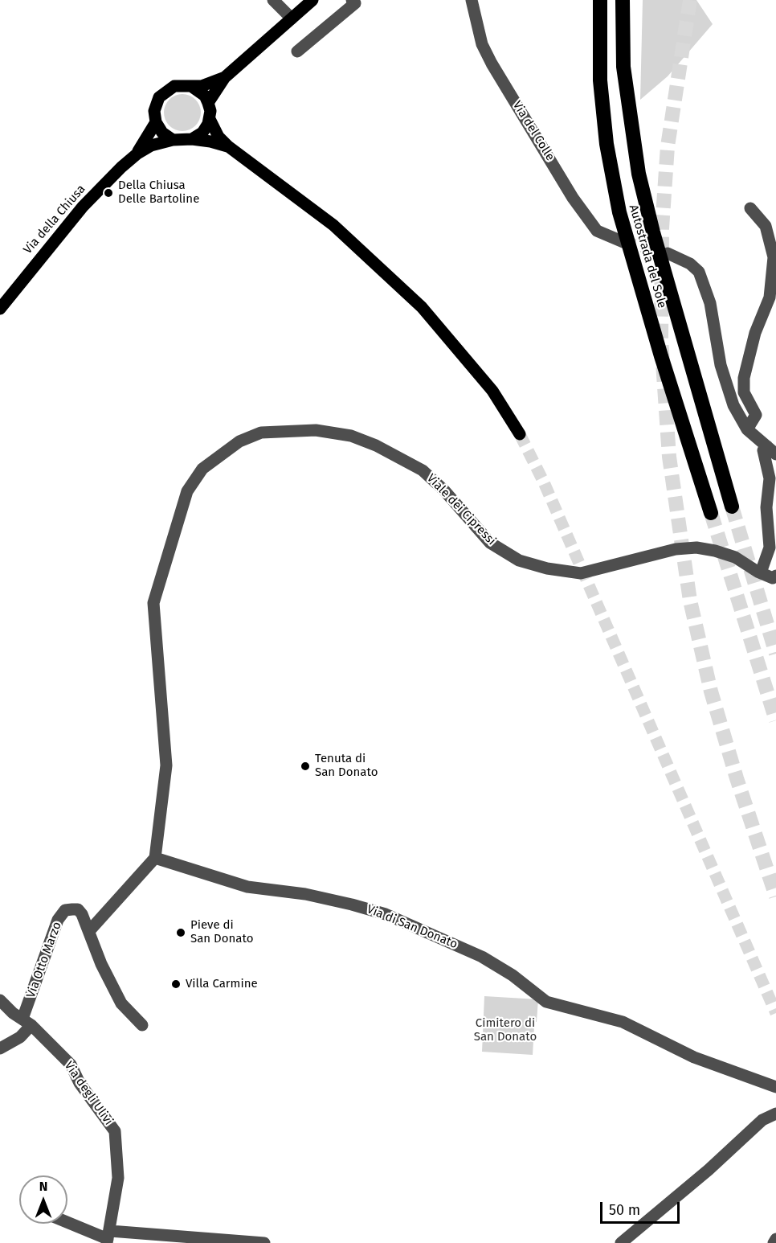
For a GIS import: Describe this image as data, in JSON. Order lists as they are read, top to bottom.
{
  "streets": {
    "highway": ["Autostrada del Sole"],
    "main road": ["Via della Chiusa"],
    "street": [
      "Via del Colle",
      "Viale dei Cipressi",
      "Via di San Donato",
      "Via Otto Marzo",
      "Via degli Ulivi"
    ]
  },
  "crossings": [
    ["Viale dei Cipressi", "Via di San Donato"],
    ["Via Otto Marzo", "Via degli Ulivi"]
  ],
  "parks": ["Cimitero di San Donato"],
  "places": [
    "Della Chiusa Delle Bartoline",
    "Tenuta di San Donato",
    "Pieve di San Donato",
    "Villa Carmine"
  ],
  "scale_bar": "50 m",
  "north": "top"
}
